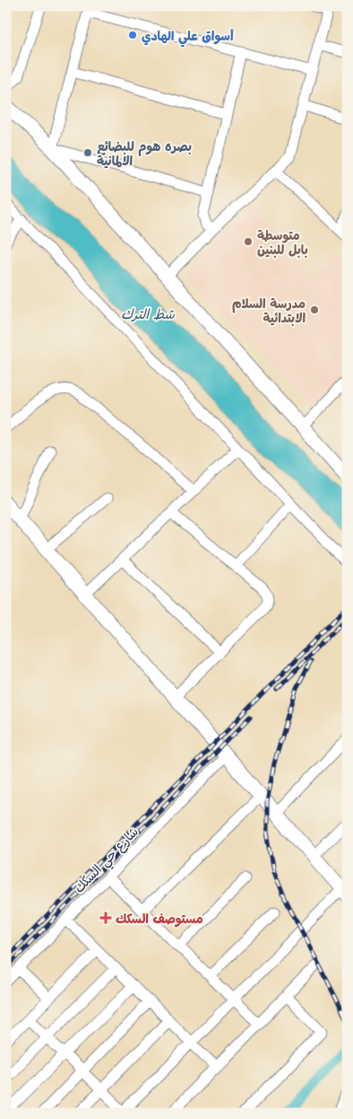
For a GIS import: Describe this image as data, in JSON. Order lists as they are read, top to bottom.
{
  "streets": {
    "street": ["شارع حي السكك"]
  },
  "water": ["شط الترك"],
  "places": {
    "other": [
      "أسواق علي الهادي",
      "بصره هوم للبضائع الالمانية",
      "متوسطة بابل للبنين",
      "مدرسة السلام الابتدائية"
    ],
    "health": ["مستوصف السكك"]
  }
}
